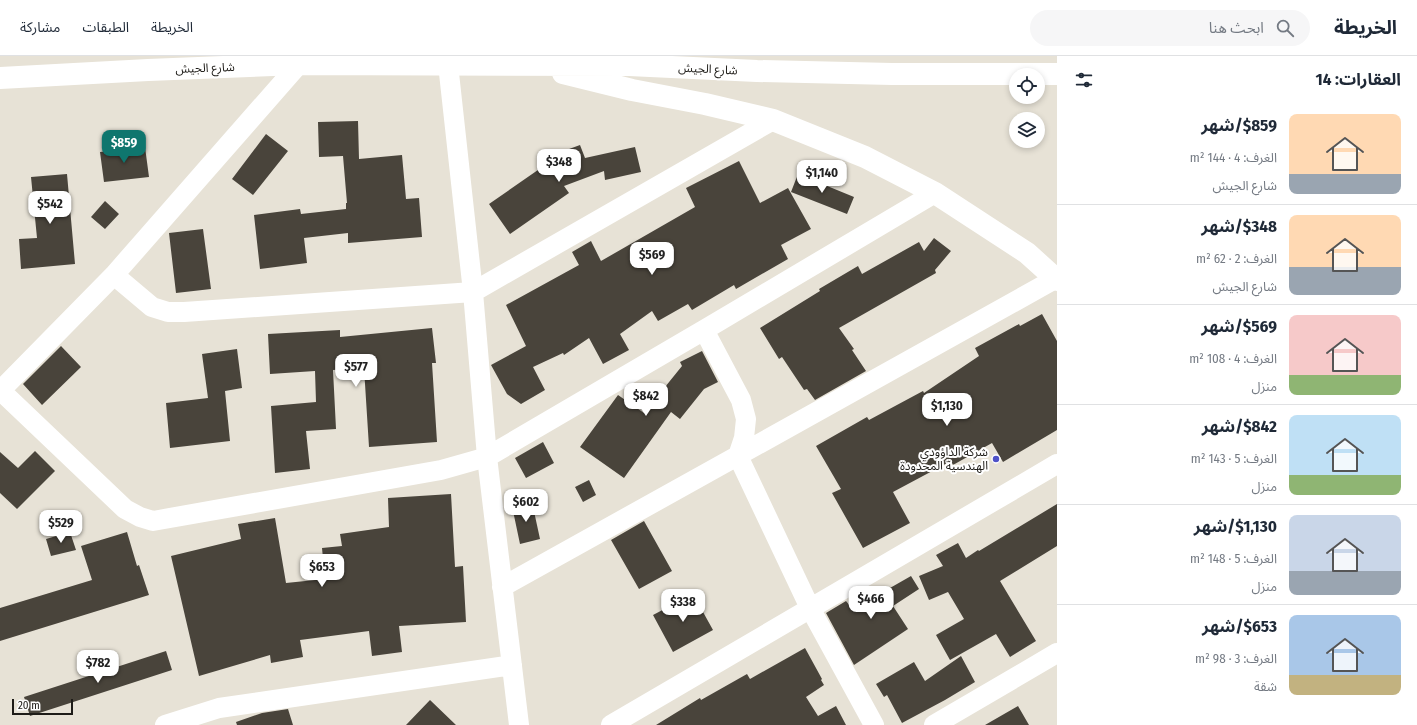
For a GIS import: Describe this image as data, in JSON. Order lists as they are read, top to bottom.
{
  "streets": {
    "highway": ["شارع الجيش"]
  },
  "places": ["شركة الداؤودي الهندسية المحدودة"],
  "scale_bar": "20 m",
  "page": {
    "header": "الخريطة",
    "search": "ابحث هنا",
    "nav": ["الخريطة", "الطبقات", "مشاركة"],
    "heading": "العقارات: 14",
    "list": [
      {
        "name": "$859/شهر",
        "note": "الغرف: 4 · 144 m² · شارع الجيش"
      },
      {
        "name": "$348/شهر",
        "note": "الغرف: 2 · 62 m² · شارع الجيش"
      },
      {
        "name": "$569/شهر",
        "note": "الغرف: 4 · 108 m² · منزل"
      },
      {
        "name": "$842/شهر",
        "note": "الغرف: 5 · 143 m² · منزل"
      },
      {
        "name": "$1,130/شهر",
        "note": "الغرف: 5 · 148 m² · منزل"
      },
      {
        "name": "$653/شهر",
        "note": "الغرف: 3 · 98 m² · شقة"
      }
    ],
    "price": [
      "$859",
      "$348",
      "$1,140",
      "$542",
      "$569",
      "$577",
      "$842",
      "$1,130",
      "$602",
      "$529",
      "$653",
      "$466",
      "$338",
      "$782"
    ],
    "scale": "20 m"
  }
}
